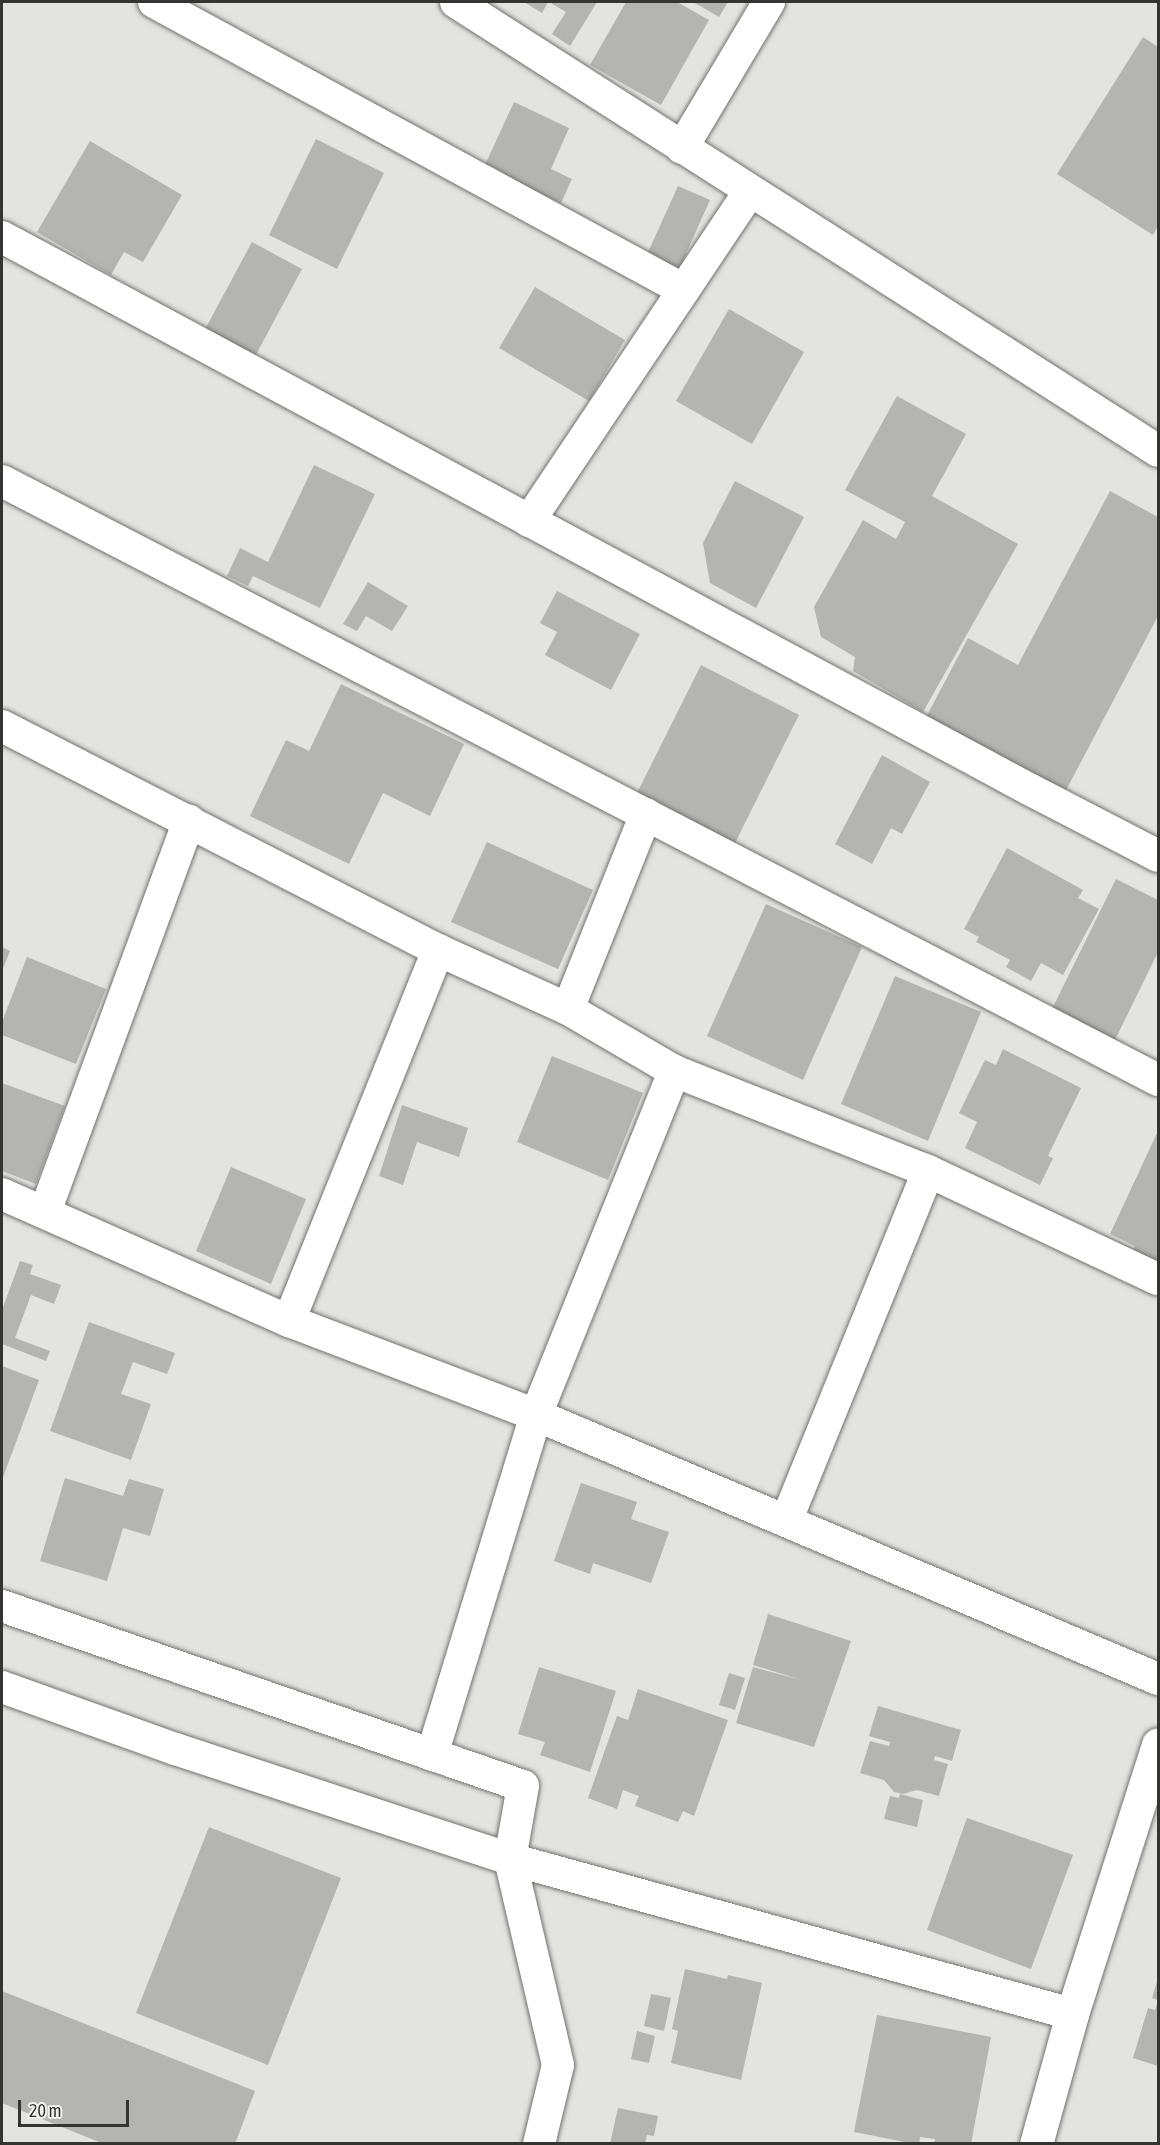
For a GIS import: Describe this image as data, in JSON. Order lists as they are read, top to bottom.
{
  "scale_bar": "20 m"
}
